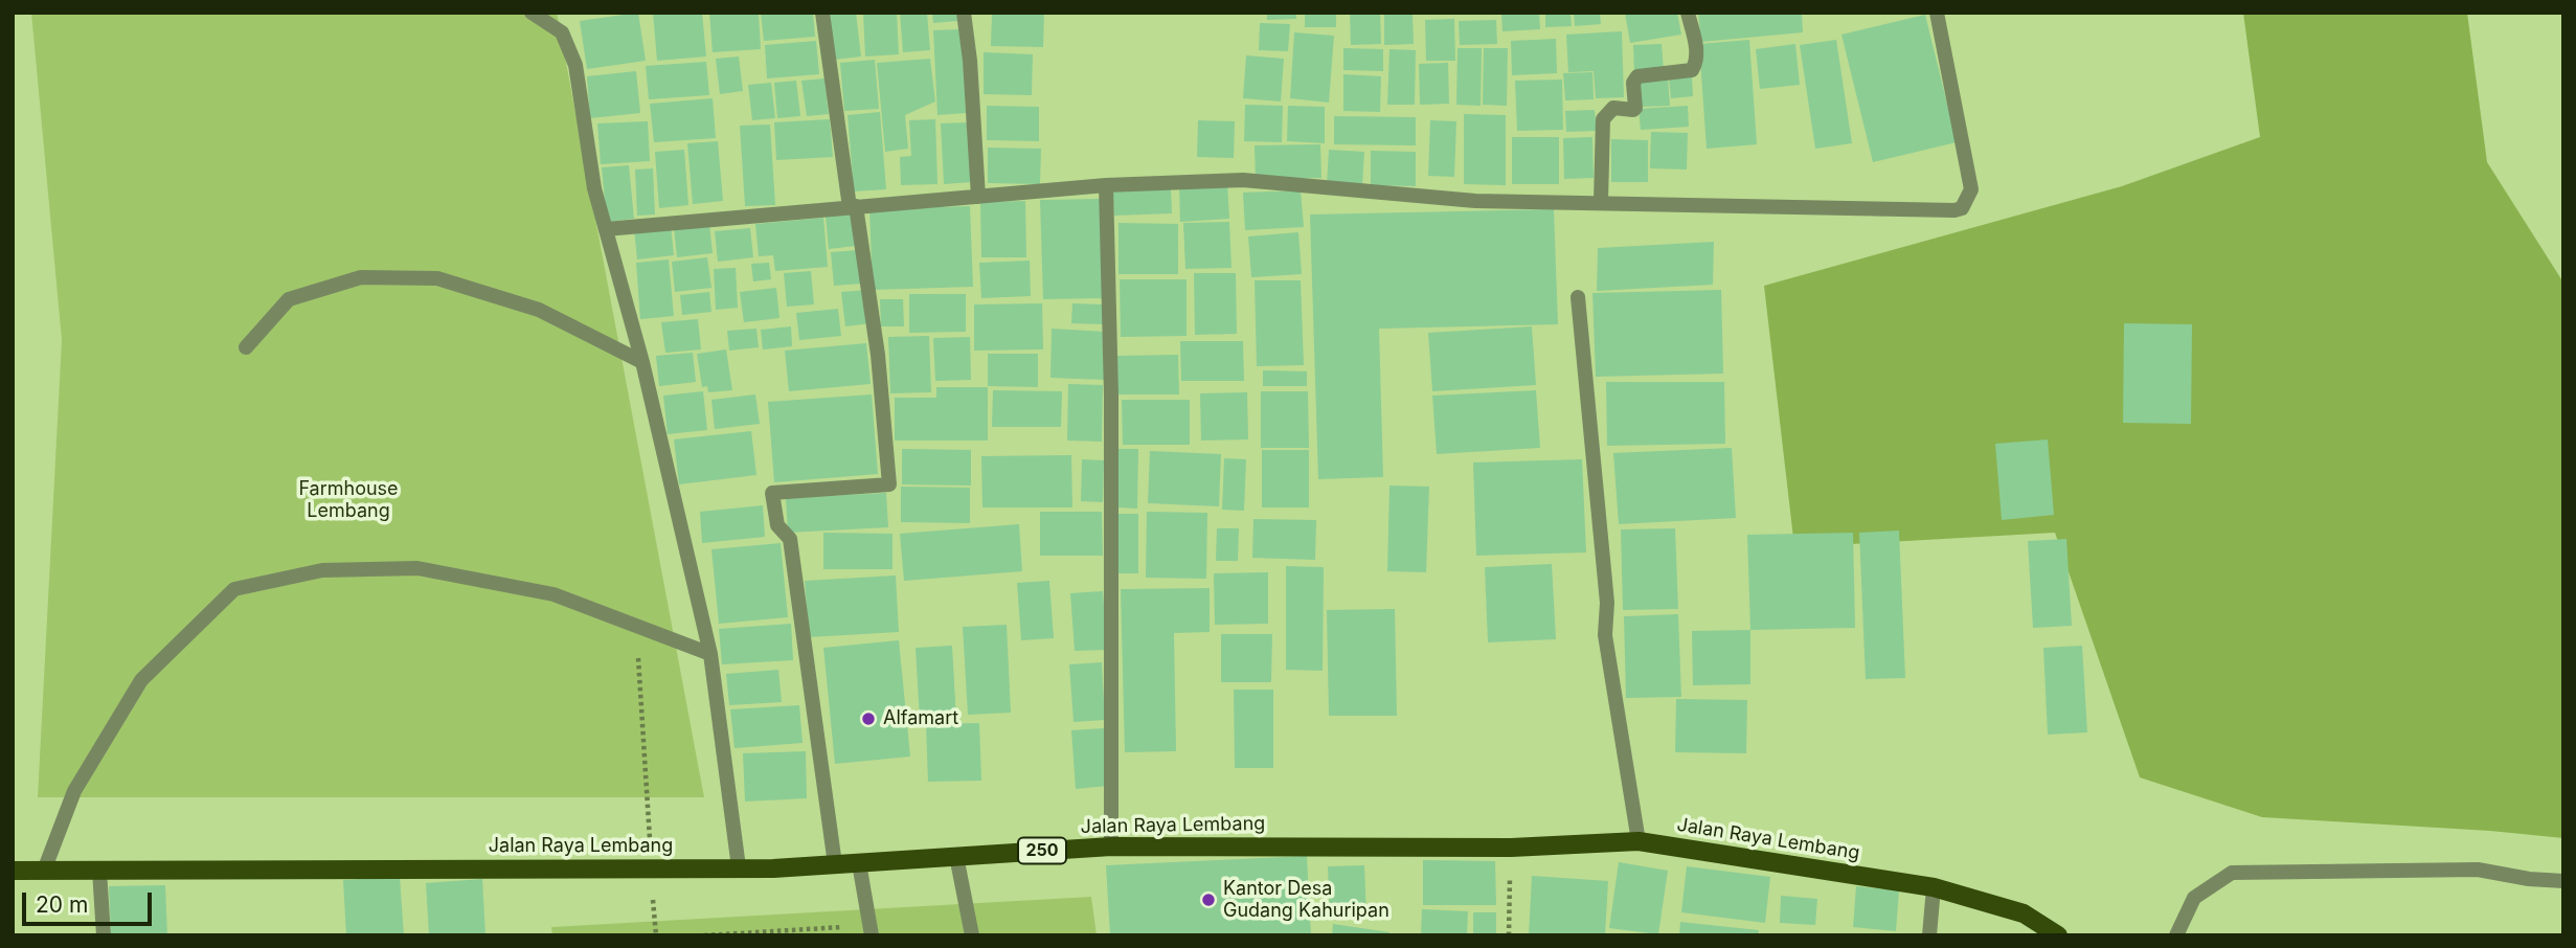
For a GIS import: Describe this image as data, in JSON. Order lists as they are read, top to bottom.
{
  "streets": {
    "main road": ["Jalan Raya Lembang", "250"]
  },
  "parks": ["Farmhouse Lembang"],
  "places": ["Alfamart", "Kantor Desa Gudang Kahuripan"],
  "scale_bar": "20 m"
}
